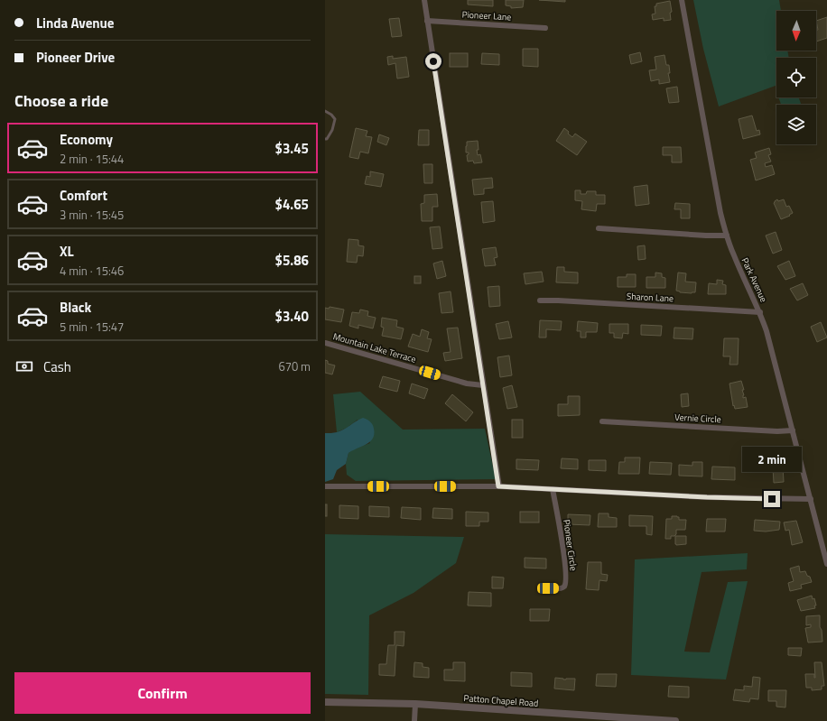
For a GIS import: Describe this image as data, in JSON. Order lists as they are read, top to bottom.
{
  "streets": {
    "street": [
      "Pioneer Lane",
      "Park Avenue",
      "Sharon Lane",
      "Mountain Lake Terrace",
      "Vernie Circle",
      "Pioneer Circle",
      "Patton Chapel Road"
    ]
  },
  "crossings": [
    ["Park Avenue", "Sharon Lane"],
    ["Park Avenue", "Vernie Circle"]
  ],
  "north": "bottom",
  "page": {
    "banner": ["Linda Avenue", "Pioneer Drive"],
    "heading": "Choose a ride",
    "list": [
      {
        "name": "Economy",
        "note": "2 min · 15:44",
        "value": "$3.45"
      },
      {
        "name": "Comfort",
        "note": "3 min · 15:45",
        "value": "$4.65"
      },
      {
        "name": "XL",
        "note": "4 min · 15:46",
        "value": "$5.86"
      },
      {
        "name": "Black",
        "note": "5 min · 15:47",
        "value": "$3.40"
      }
    ],
    "pay": ["Cash", "670 m"],
    "bubble": "2 min",
    "buttons": "Confirm"
  }
}
